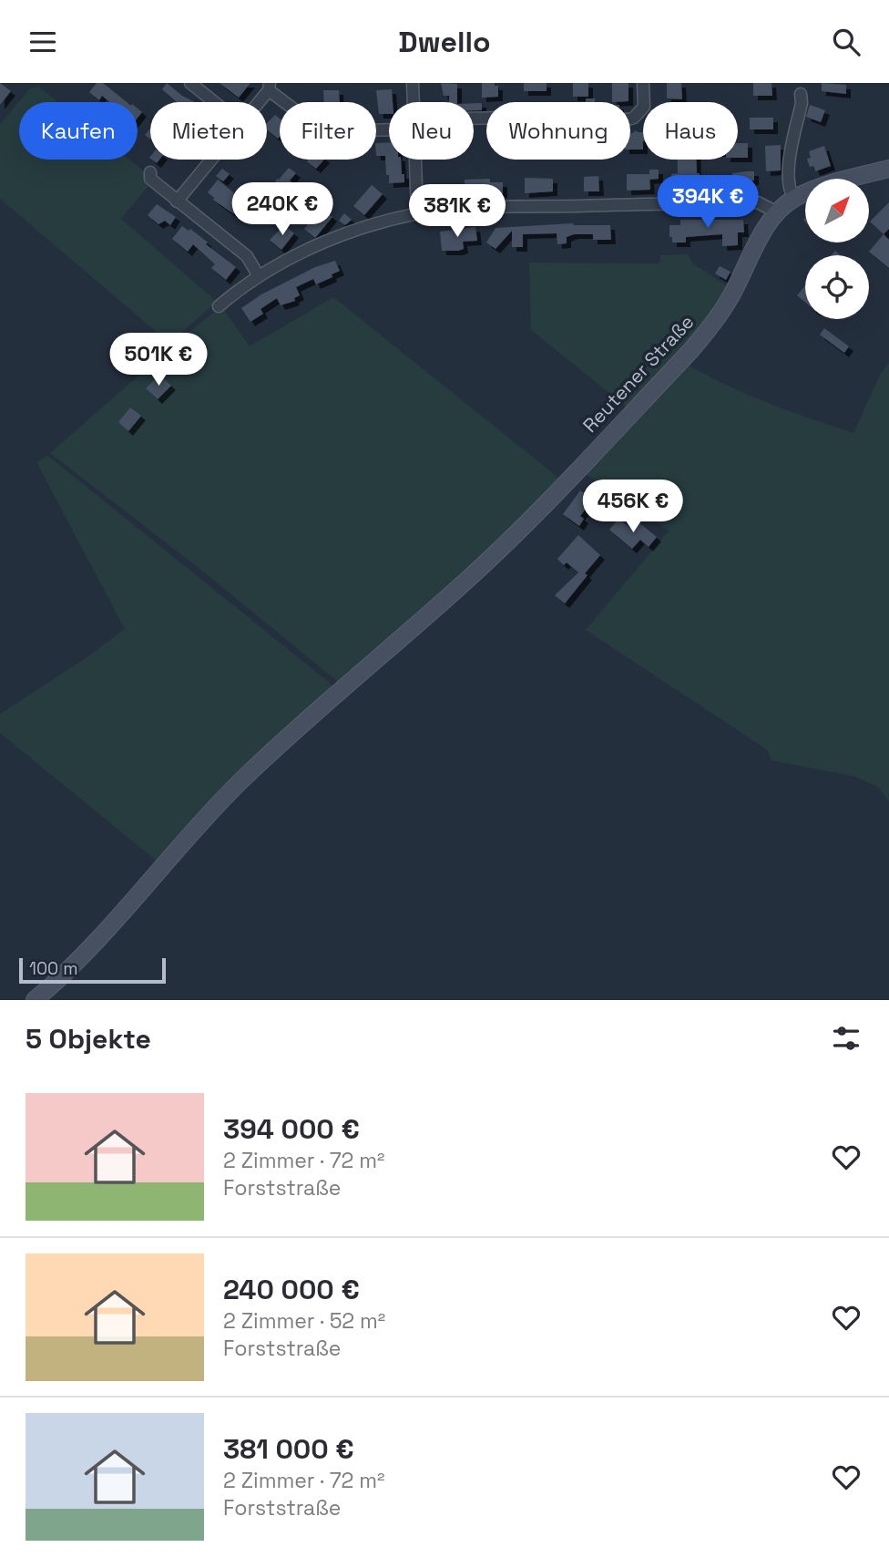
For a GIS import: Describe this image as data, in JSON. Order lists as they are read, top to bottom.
{
  "streets": {
    "street": ["Reutener Straße"]
  },
  "scale_bar": "100 m",
  "north": "top right",
  "page": {
    "header": "Dwello",
    "chip": [
      "Kaufen",
      "Mieten",
      "Filter",
      "Neu",
      "Wohnung",
      "Haus"
    ],
    "price": [
      "394K €",
      "240K €",
      "381K €",
      "501K €",
      "456K €"
    ],
    "scale": "100 m",
    "heading": "5 Objekte",
    "list": [
      {
        "name": "394 000 €",
        "note": "2 Zimmer · 72 m² · Forststraße"
      },
      {
        "name": "240 000 €",
        "note": "2 Zimmer · 52 m² · Forststraße"
      },
      {
        "name": "381 000 €",
        "note": "2 Zimmer · 72 m² · Forststraße"
      }
    ]
  }
}
